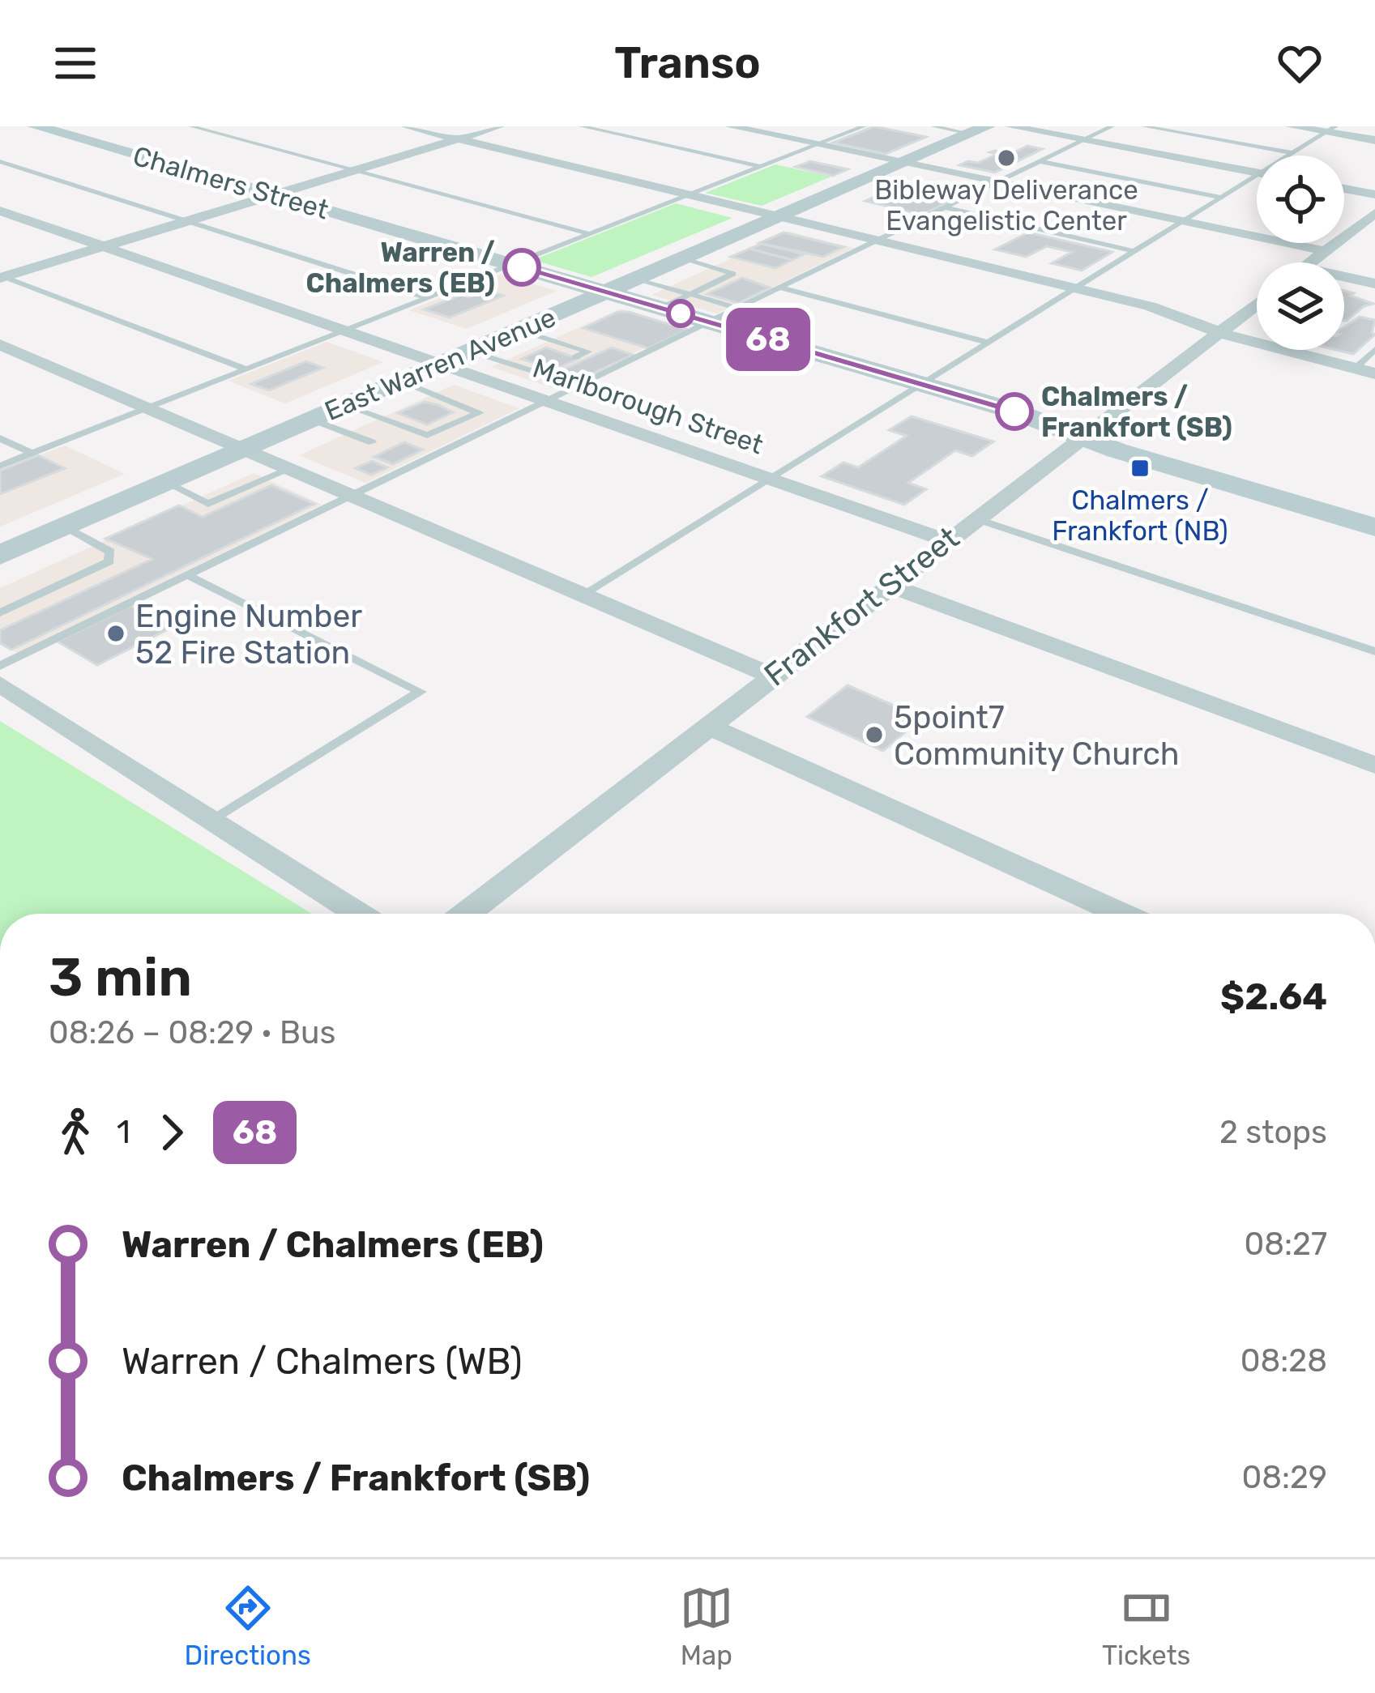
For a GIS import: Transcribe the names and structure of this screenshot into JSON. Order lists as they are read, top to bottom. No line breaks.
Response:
{"streets":{"street":["Chalmers Street","East Warren Avenue","Marlborough Street","Frankfort Street"]},"crossings":[["Chalmers Street","East Warren Avenue"],["Chalmers Street","Frankfort Street"],["East Warren Avenue","Marlborough Street"],["Marlborough Street","Frankfort Street"]],"places":{"other":["Bibleway Deliverance Evangelistic Center","Warren / Chalmers (EB)","Chalmers / Frankfort (SB)","Engine Number 52 Fire Station","5point7 Community Church"],"transit":["Chalmers / Frankfort (NB)"]},"lines":["bus line 68"],"page":{"header":"Transo","on_map":"68","heading":["3 min","08:26 – 08:29 · Bus","$2.64"],"legs":["1","68","2 stops"],"list":[{"name":"Warren / Chalmers (EB)","value":"08:27"},{"name":"Warren / Chalmers (WB)","value":"08:28"},{"name":"Chalmers / Frankfort (SB)","value":"08:29"}],"tabs":["Directions","Map","Tickets"]}}
